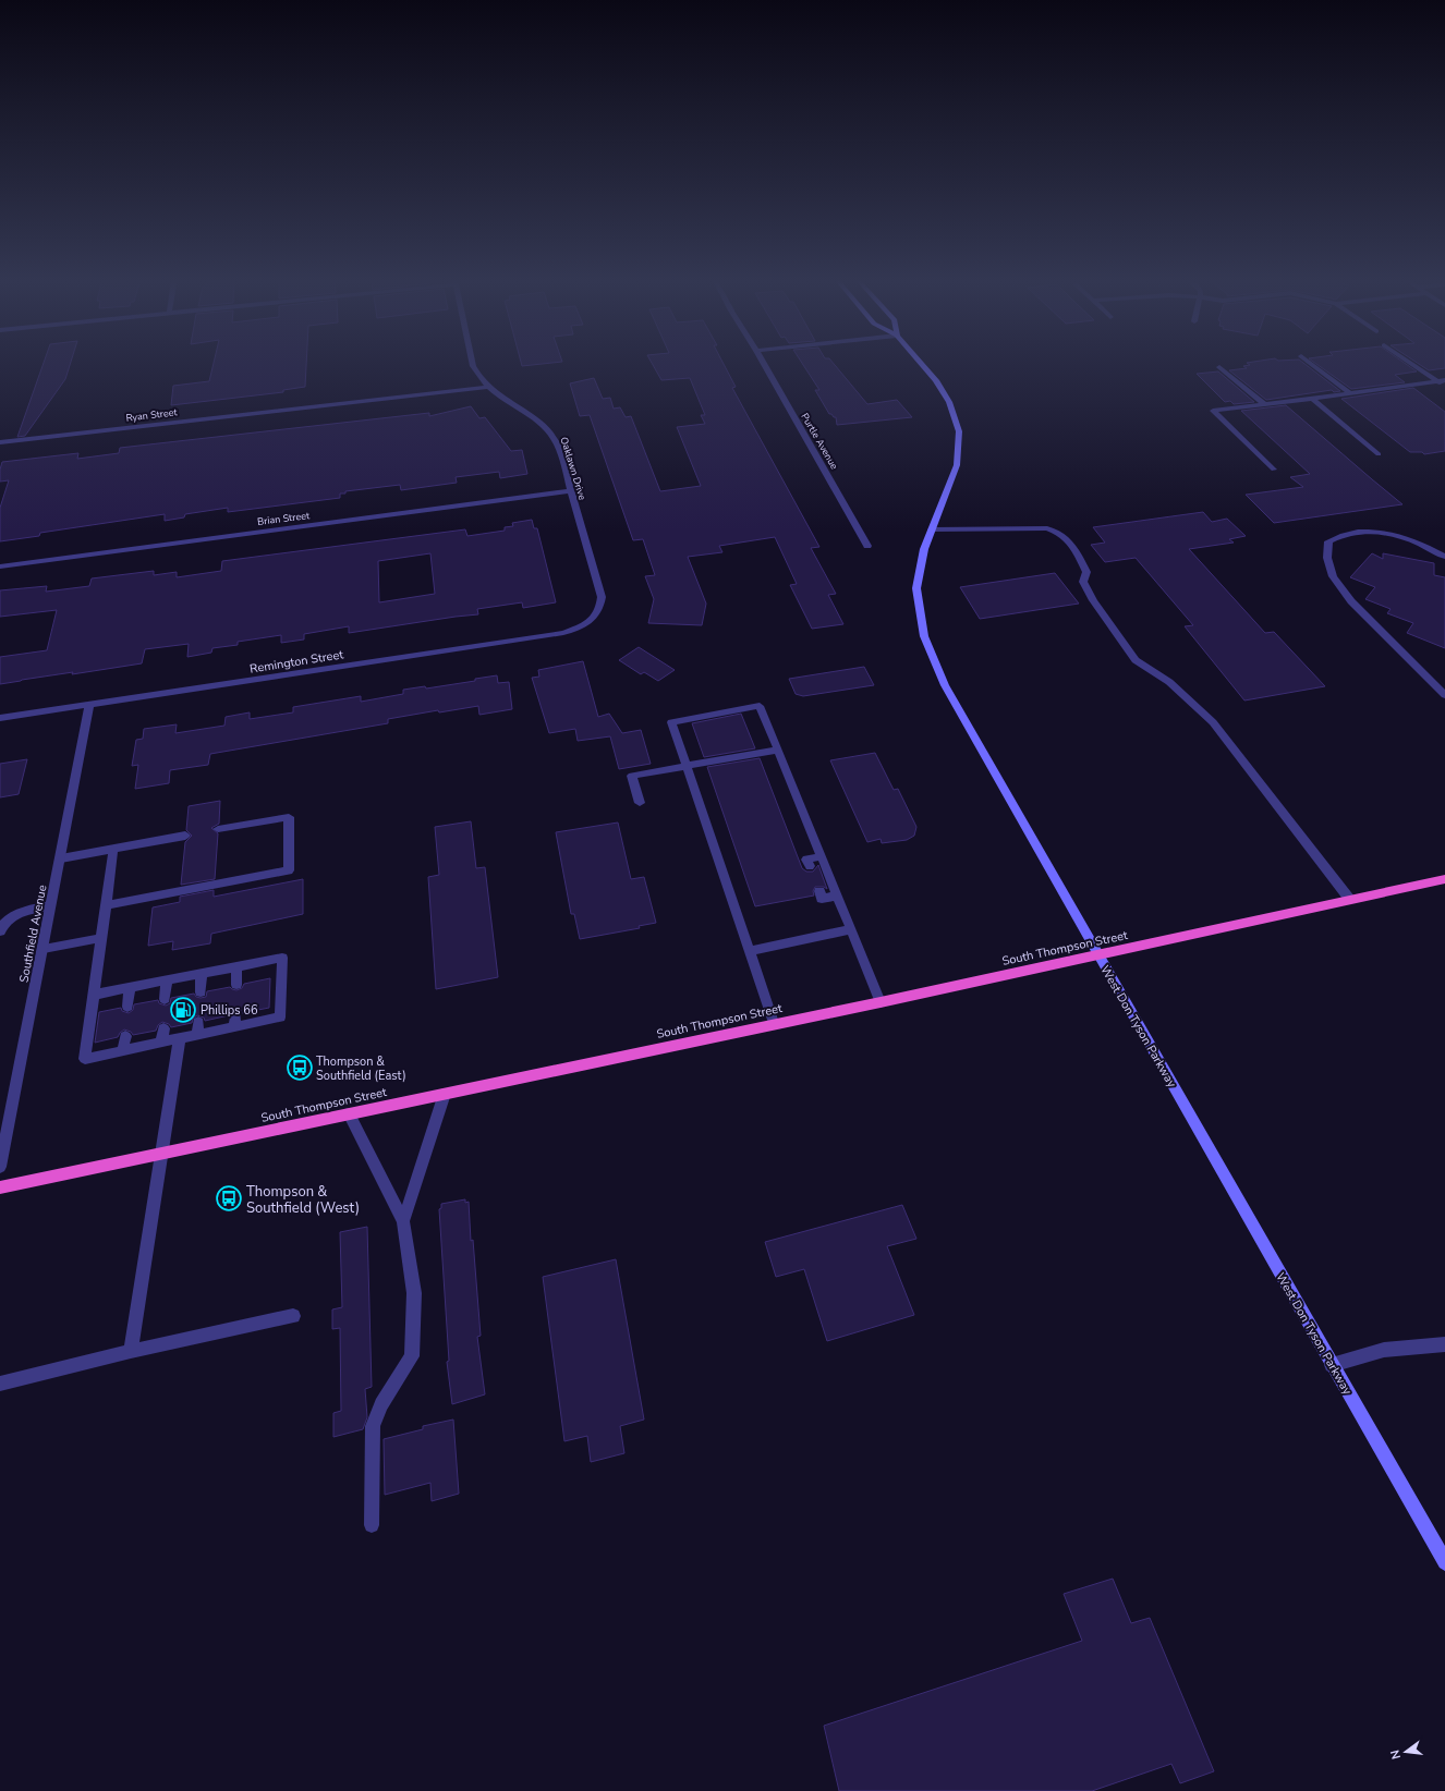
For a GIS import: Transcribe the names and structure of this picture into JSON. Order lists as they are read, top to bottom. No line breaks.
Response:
{"streets":{"highway":["South Thompson Street"],"main road":["West Don Tyson Parkway"],"street":["Ryan Street","Purtle Avenue","Oaklawn Drive","Brian Street","Remington Street","Southfield Avenue"]},"crossings":[["Ryan Street","Oaklawn Drive"],["Oaklawn Drive","Brian Street"],["Oaklawn Drive","Remington Street"],["Remington Street","Southfield Avenue"],["South Thompson Street","West Don Tyson Parkway"]],"places":{"fuel station":["Phillips 66"],"bus stop":["Thompson & Southfield (East)","Thompson & Southfield (West)"]},"north":"left"}
